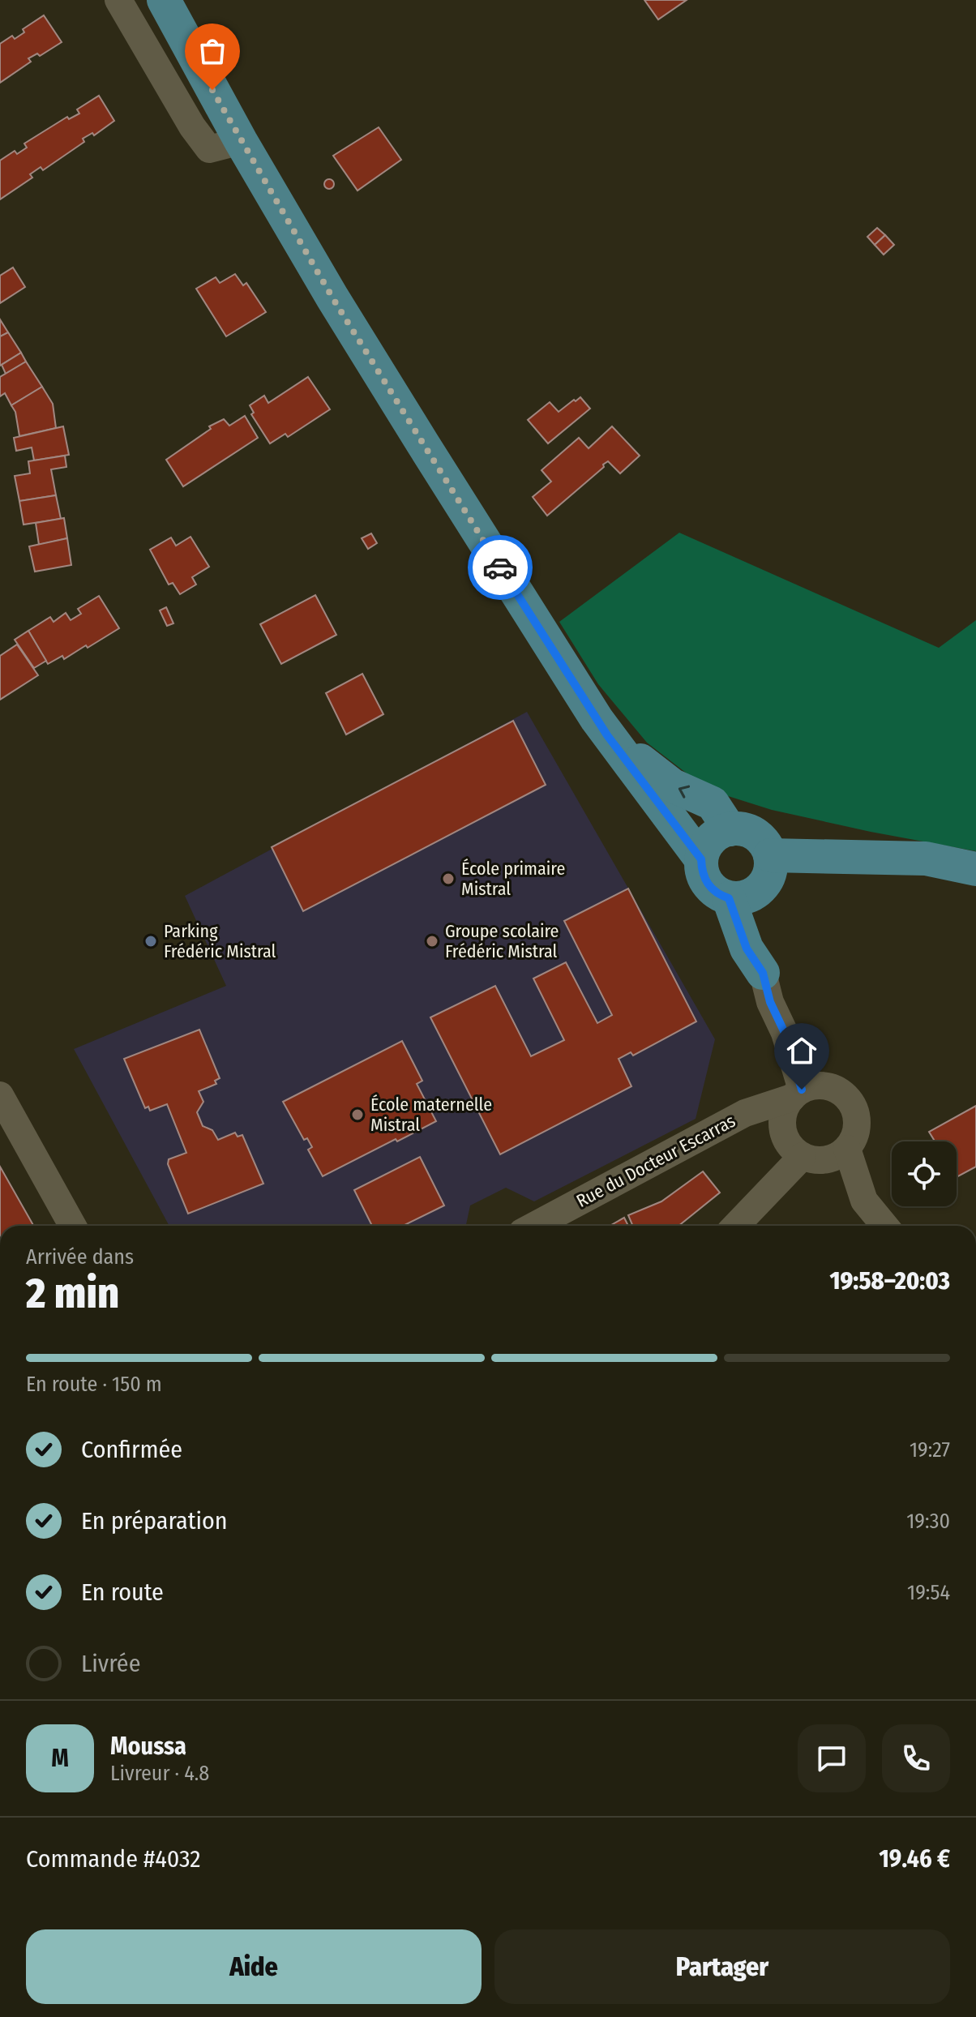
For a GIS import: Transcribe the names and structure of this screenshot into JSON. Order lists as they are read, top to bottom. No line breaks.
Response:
{"streets":{"street":["Rue du Docteur Escarras"]},"places":["École primaire Mistral","Parking Frédéric Mistral","Groupe scolaire Frédéric Mistral","École maternelle Mistral"],"page":{"heading":["2 min","Arrivée dans","19:58–20:03"],"panel":["Moussa","Livreur · 4.8","Commande #4032","19.46 €"],"bar":"En route · 150 m","list":[["Confirmée","19:27"],["En préparation","19:30"],["En route","19:54"],"Livrée"],"round":"M","buttons":["Aide","Partager"]}}
